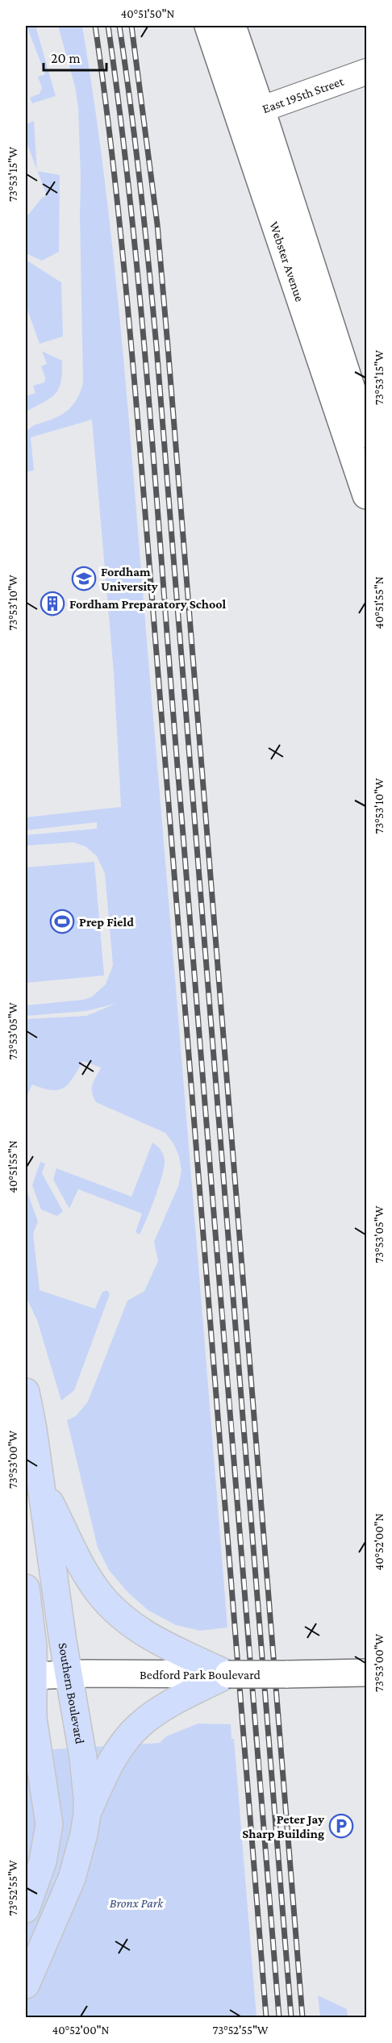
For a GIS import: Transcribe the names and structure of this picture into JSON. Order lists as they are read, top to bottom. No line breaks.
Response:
{"streets":{"main road":["Webster Avenue","Bedford Park Boulevard","Southern Boulevard"],"street":["East 195th Street"]},"crossings":[["East 195th Street","Webster Avenue"],["Bedford Park Boulevard","Southern Boulevard"]],"parks":["Bronx Park"],"places":{"school or university":["Fordham University"],"building":["Fordham Preparatory School"],"sports":["Prep Field"],"parking":["Peter Jay Sharp Building"]},"scale_bar":"20 m","coordinates":["40°51'50\"N","73°53'15\"W","73°53'10\"W","40°51'55\"N","73°53'05\"W","73°53'00\"W","40°52'00\"N","73°52'55\"W"]}
